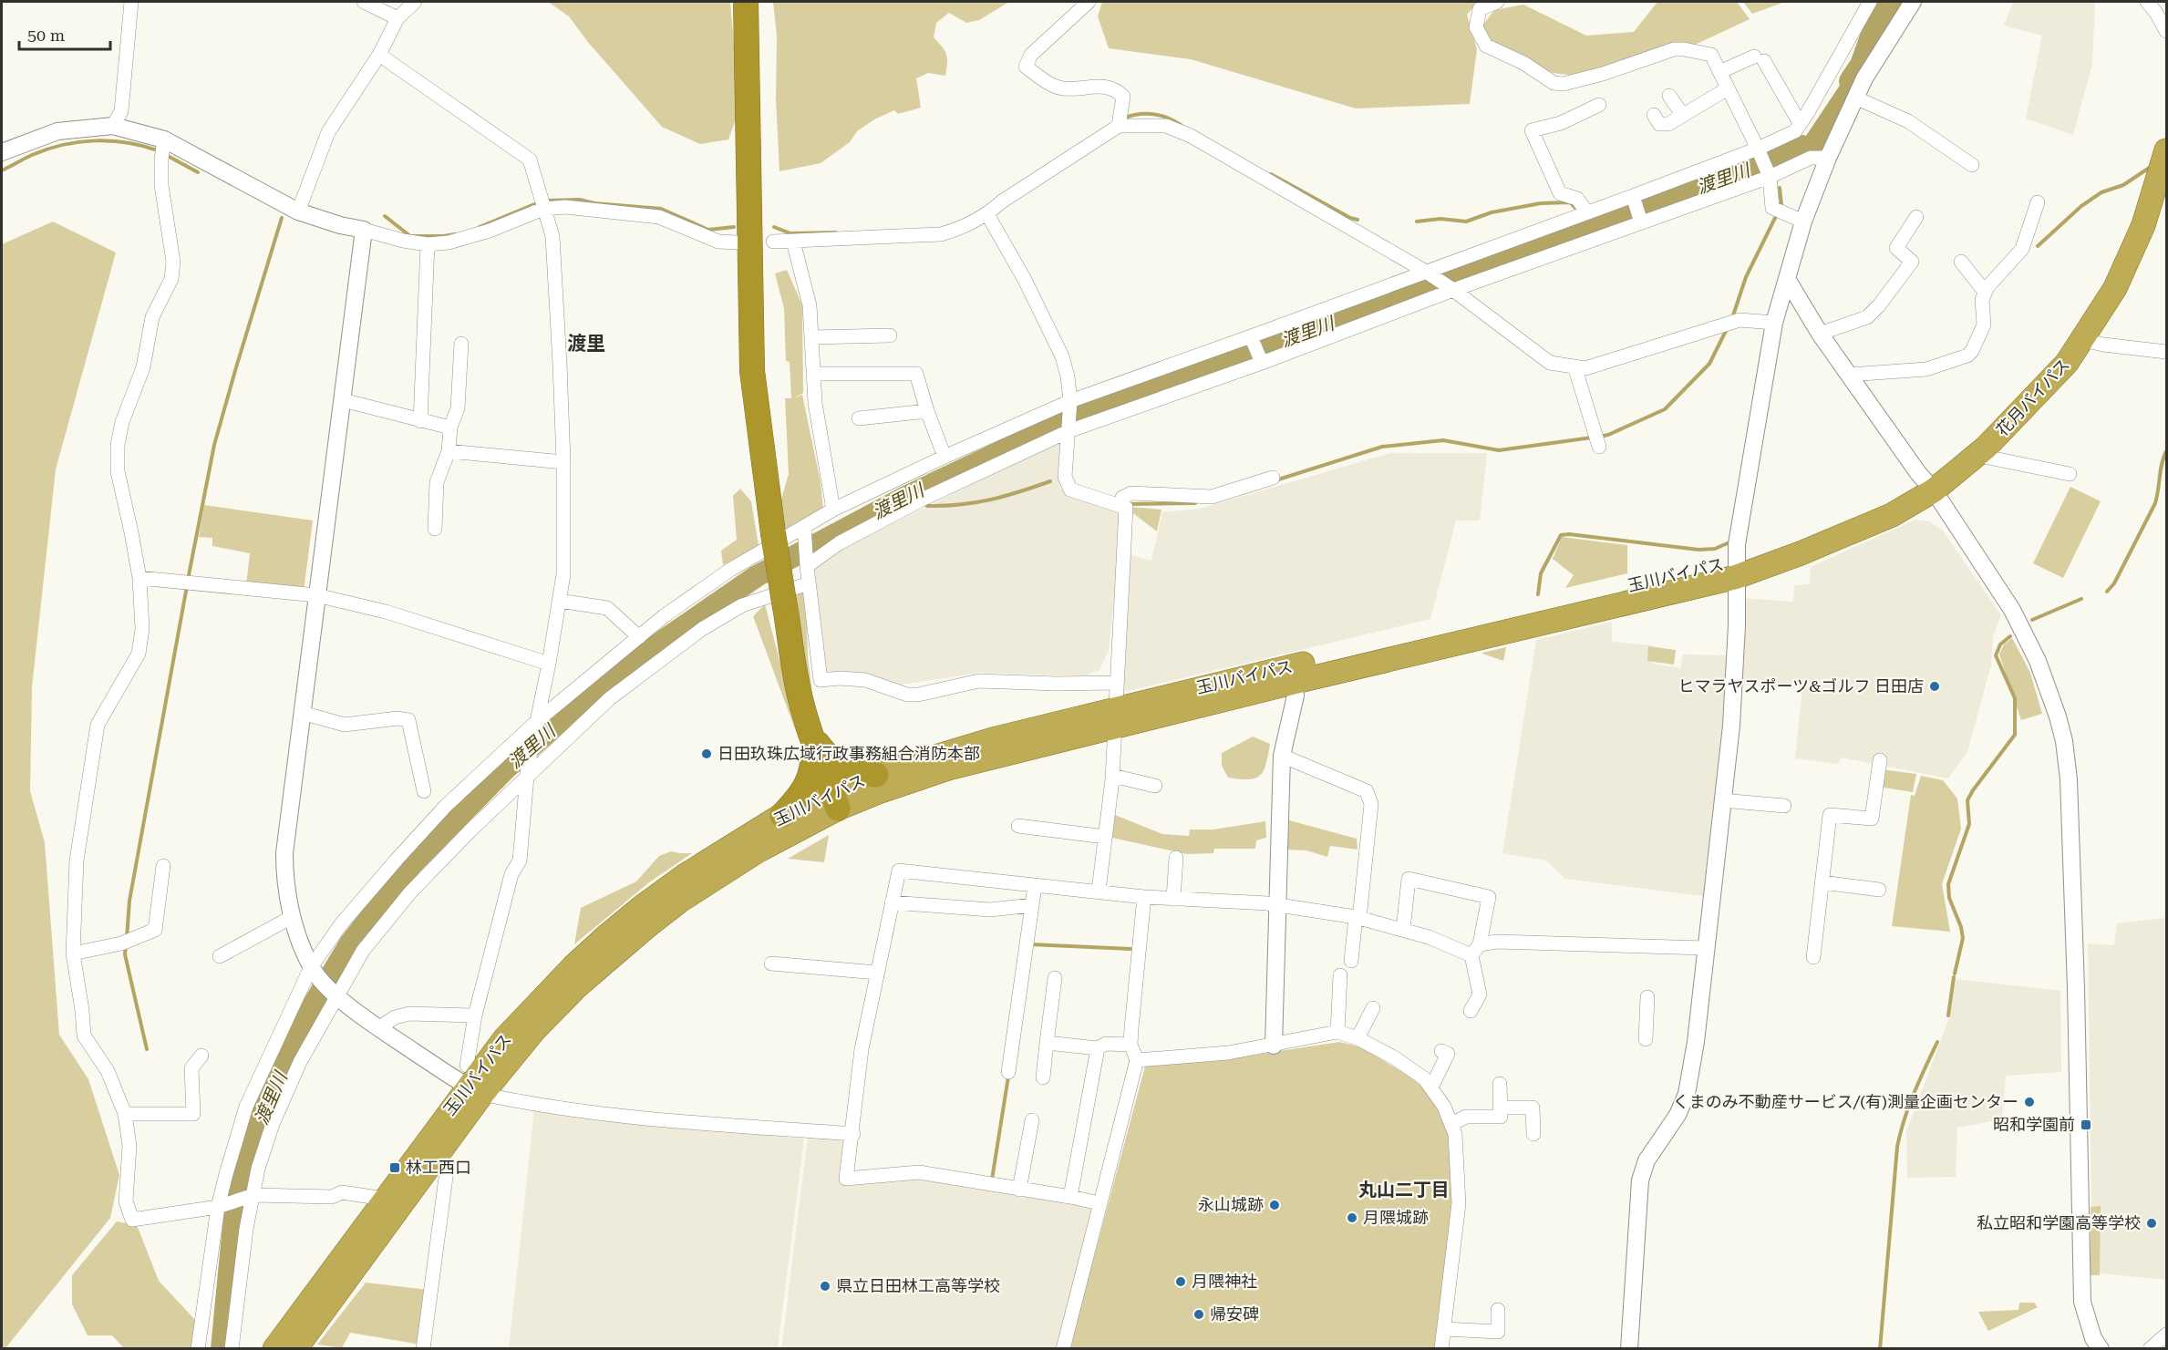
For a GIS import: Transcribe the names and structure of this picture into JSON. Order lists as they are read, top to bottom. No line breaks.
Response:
{"streets":{"highway":["花月バイパス","玉川バイパス"]},"crossings":[["花月バイパス","玉川バイパス"]],"districts":["渡里","丸山二丁目"],"water":["渡里川"],"places":{"other":["ヒマラヤスポーツ&ゴルフ 日田店","日田玖珠広域行政事務組合消防本部","くまのみ不動産サービス/(有)測量企画センター","永山城跡","月隈城跡","私立昭和学園高等学校","月隈神社","県立日田林工高等学校","帰安碑"],"transit":["昭和学園前","林工西口"]},"scale_bar":"50 m"}
